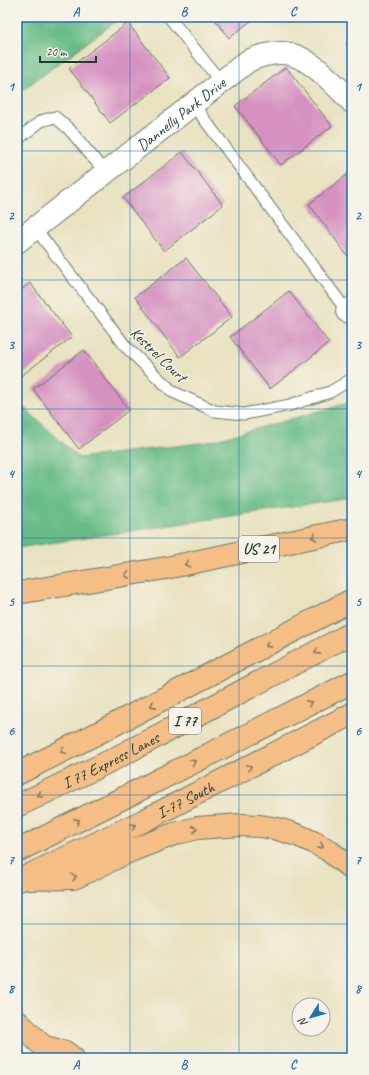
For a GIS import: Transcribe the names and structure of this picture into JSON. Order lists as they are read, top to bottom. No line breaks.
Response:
{"streets":{"main road":["US 21","I 77","I 77 Express Lanes","I-77 South"],"street":["Dannelly Park Drive"],"lane":["Kestrel Court"]},"crossings":[["Dannelly Park Drive","Kestrel Court"]],"scale_bar":"20 m","north":"bottom left","grid":{"columns":["A","B","C"],"rows":["1","2","3","4","5","6","7","8"]}}
